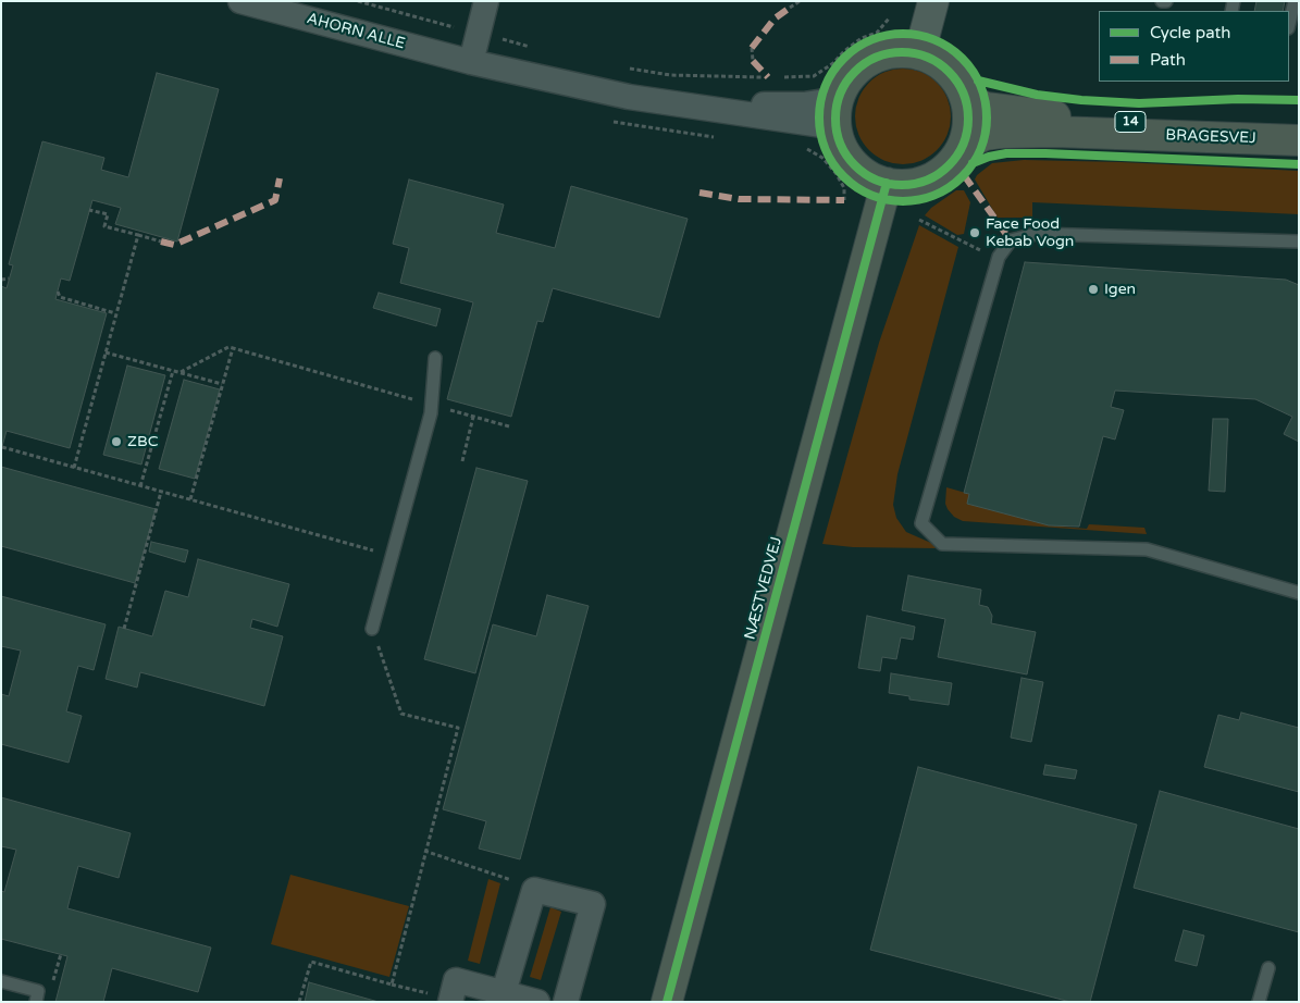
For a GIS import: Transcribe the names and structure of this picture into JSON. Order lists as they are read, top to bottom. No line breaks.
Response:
{"streets":{"main road":["14","BRAGESVEJ","NÆSTVEDVEJ"],"street":["AHORN ALLE"]},"crossings":[["AHORN ALLE","BRAGESVEJ"],["AHORN ALLE","NÆSTVEDVEJ"],["BRAGESVEJ","NÆSTVEDVEJ"]],"places":["Face Food Kebab Vogn","Igen","ZBC"],"legend":["Cycle path","Path"]}
